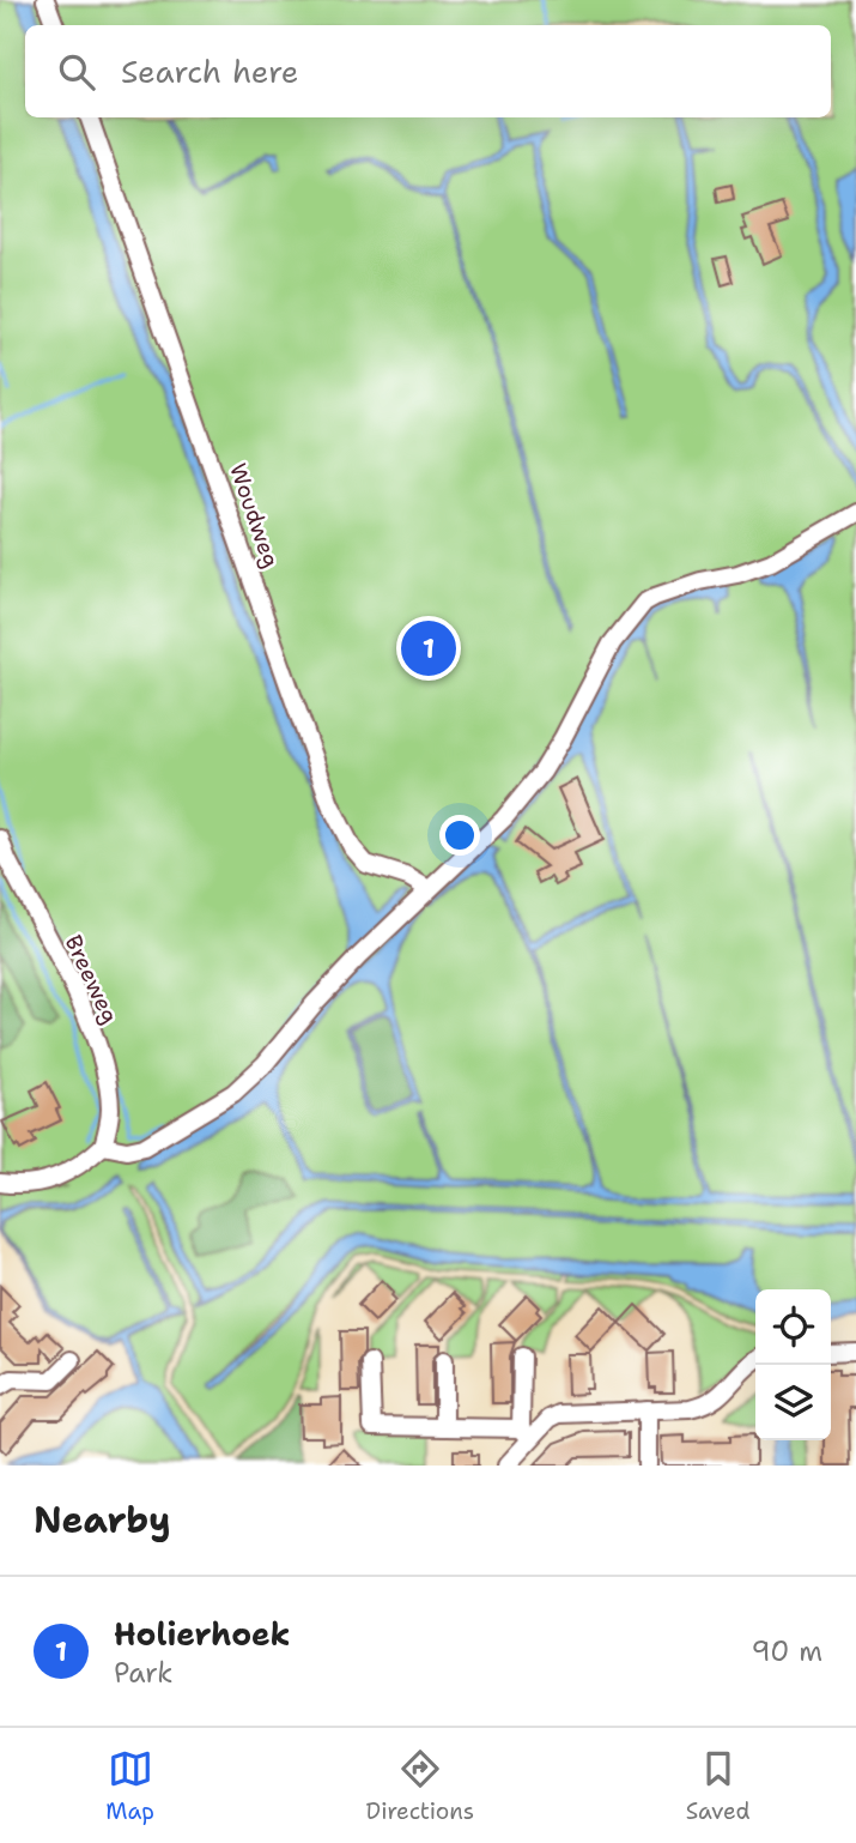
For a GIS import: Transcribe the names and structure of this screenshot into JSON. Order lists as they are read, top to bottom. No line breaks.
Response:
{"streets":{"street":["Woudweg","Breeweg"]},"page":{"search":"Search here","pins":"1","heading":"Nearby","list":[{"mark":"1","name":"Holierhoek","note":"Park","value":"90 m"}],"nav":["Map","Directions","Saved"]}}
